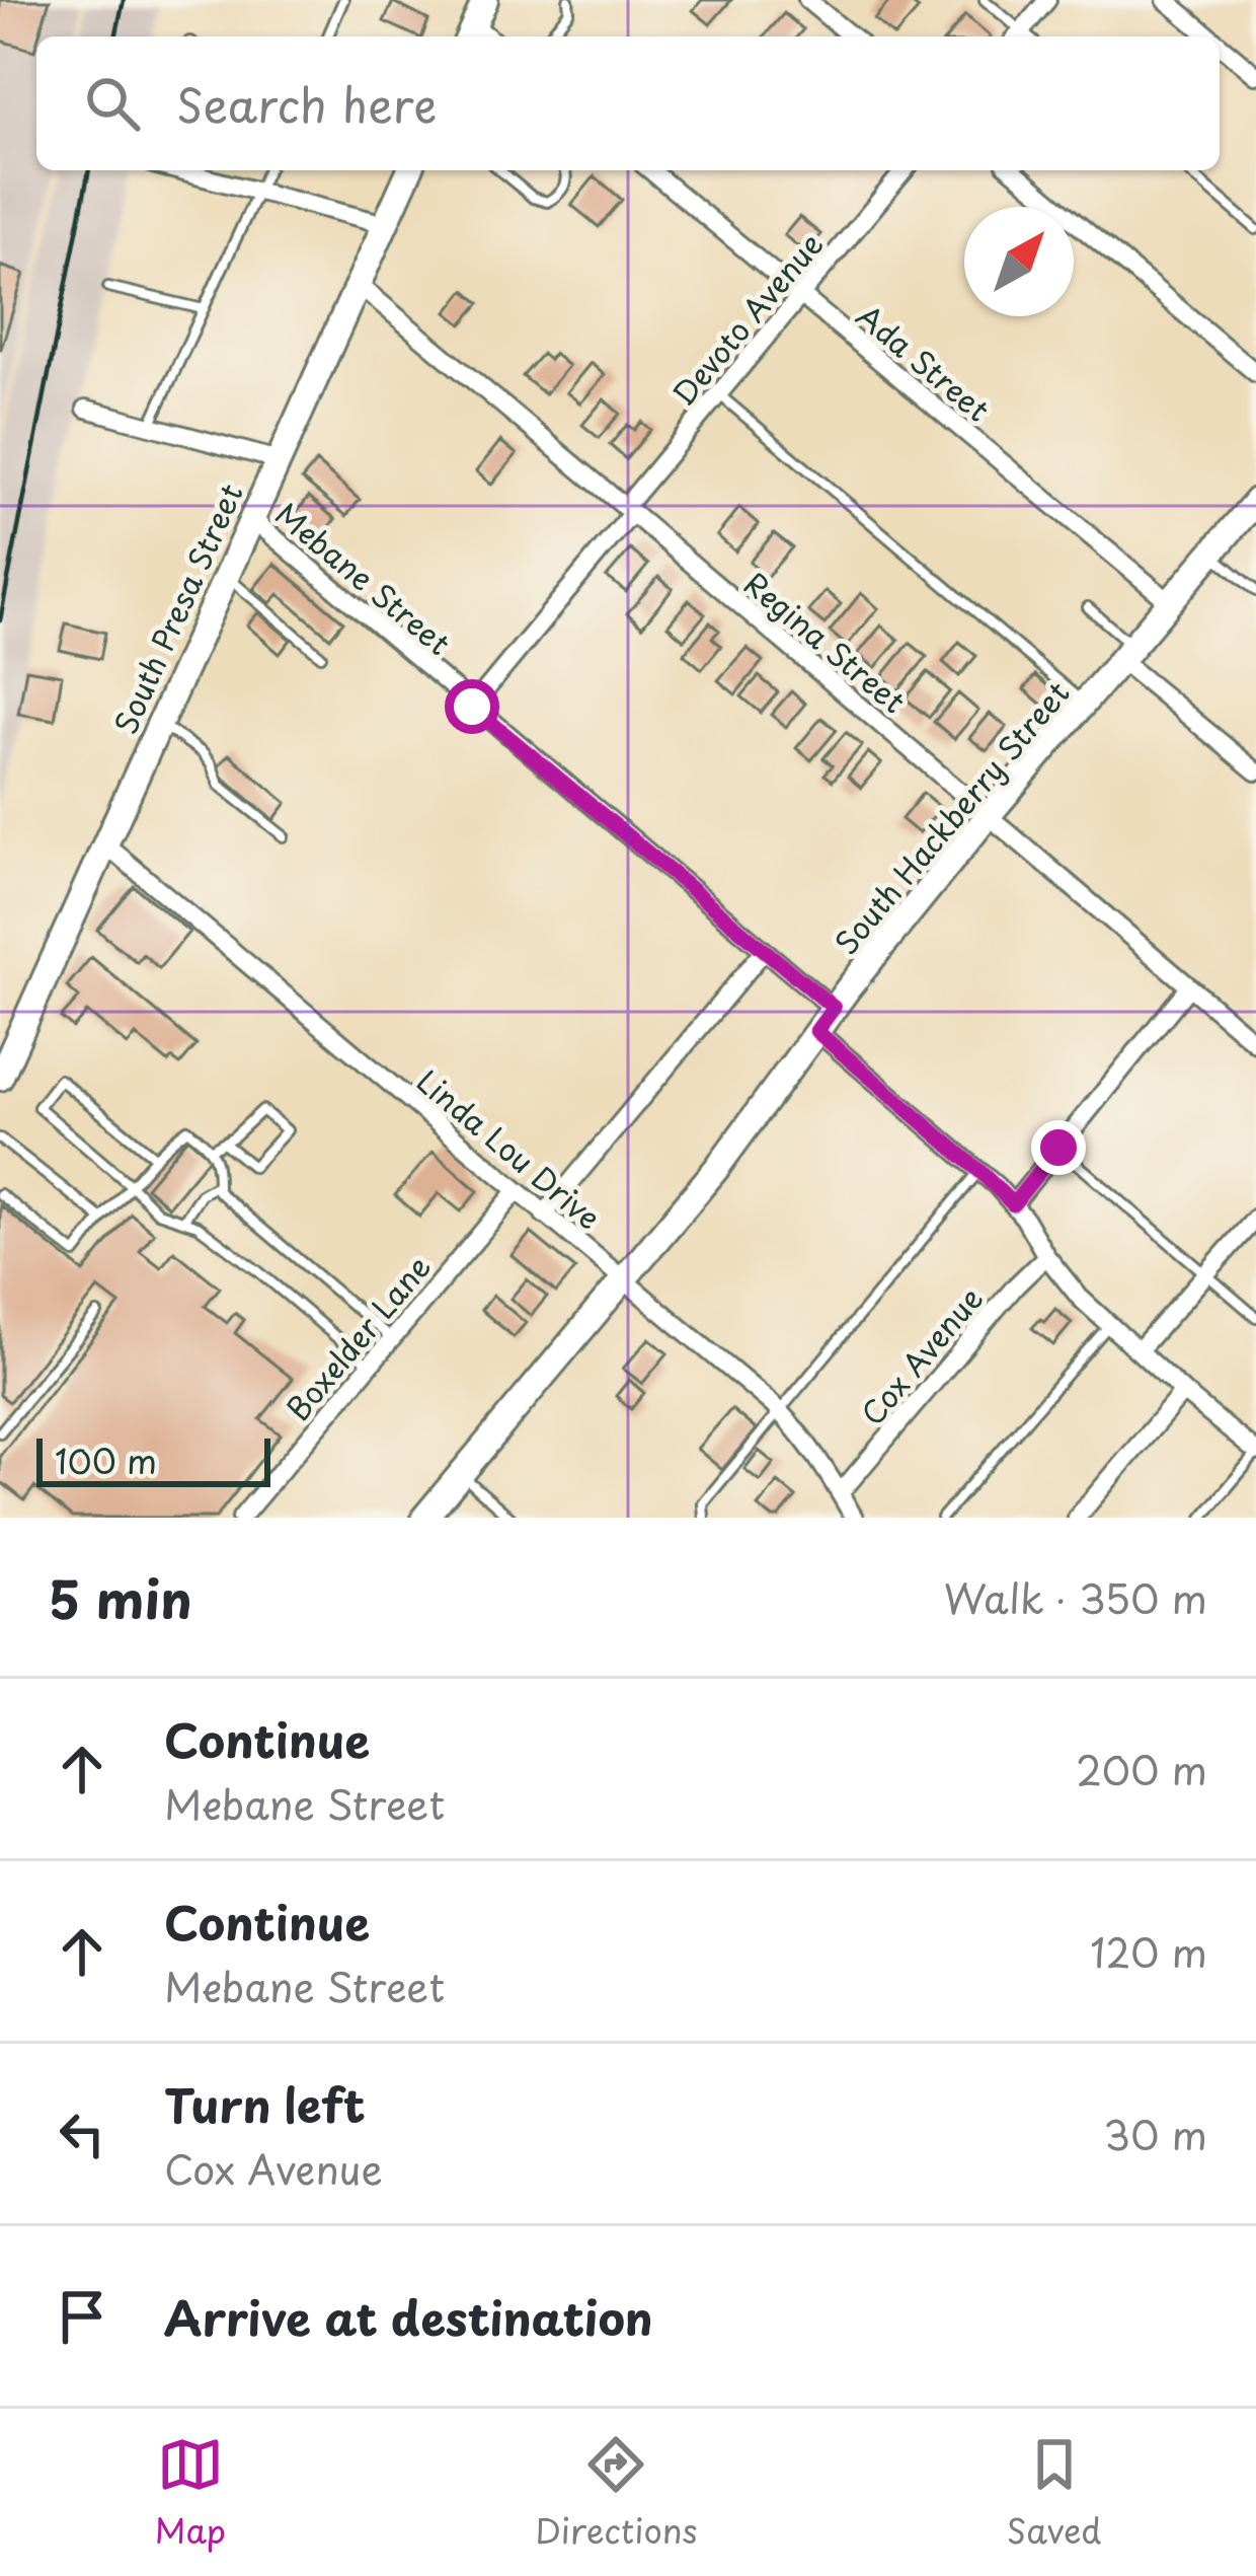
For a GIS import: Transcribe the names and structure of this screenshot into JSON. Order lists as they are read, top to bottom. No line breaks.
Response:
{"streets":{"main road":["South Presa Street","South Hackberry Street"],"street":["Devoto Avenue","Ada Street","Mebane Street","Regina Street","Linda Lou Drive","Boxelder Lane","Cox Avenue"]},"crossings":[["Devoto Avenue","Ada Street"],["Devoto Avenue","Mebane Street"],["Devoto Avenue","Regina Street"],["Ada Street","South Hackberry Street"],["Mebane Street","South Presa Street"],["Mebane Street","South Hackberry Street"],["South Presa Street","Regina Street"],["South Presa Street","Linda Lou Drive"],["Regina Street","South Hackberry Street"],["South Hackberry Street","Linda Lou Drive"],["Linda Lou Drive","Boxelder Lane"],["Linda Lou Drive","Cox Avenue"]],"scale_bar":"100 m","north":"top right","page":{"search":"Search here","scale":"100 m","heading":["5 min","Walk · 350 m"],"list":[["Continue","Mebane Street","200 m"],["Continue","Mebane Street","120 m"],["Turn left","Cox Avenue","30 m"],"Arrive at destination"],"nav":["Map","Directions","Saved"]}}
